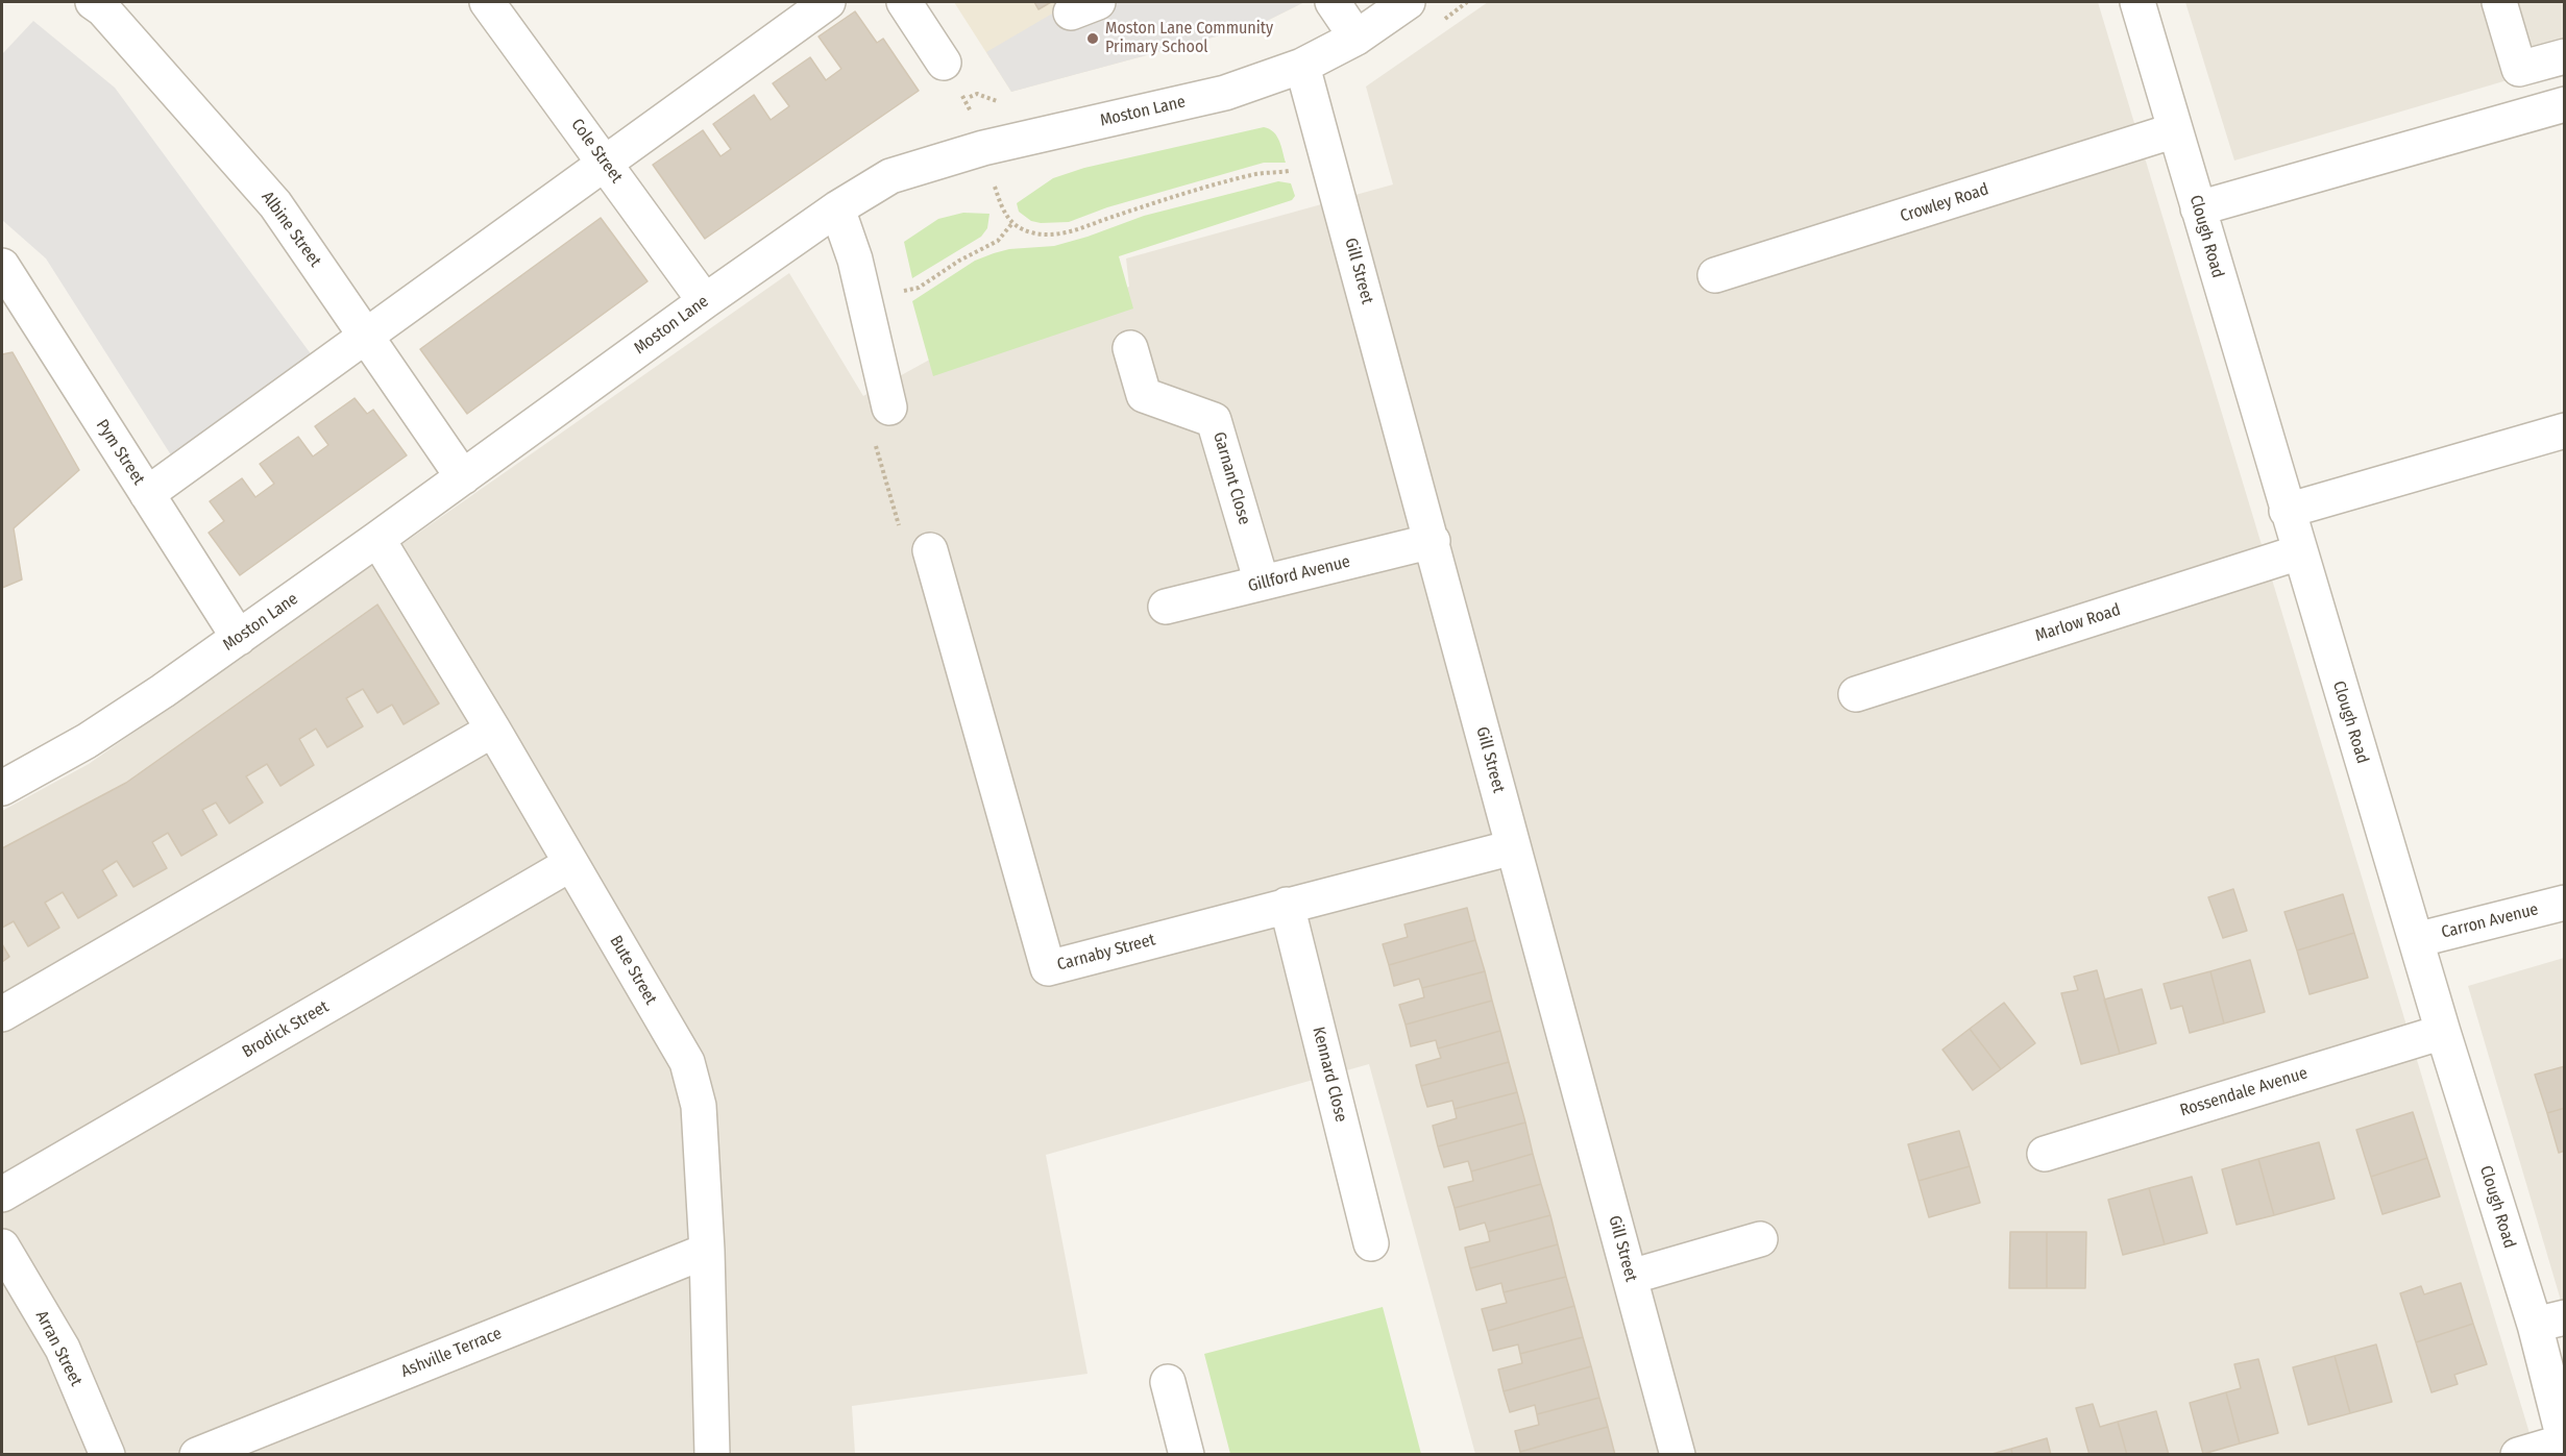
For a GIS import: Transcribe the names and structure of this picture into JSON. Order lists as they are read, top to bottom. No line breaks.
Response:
{"streets":{"street":["Moston Lane","Cole Street","Crowley Road","Albine Street","Clough Road","Gill Street","Pym Street","Garnant Close","Gillford Avenue","Marlow Road","Carron Avenue","Carnaby Street","Bute Street","Brodick Street","Kennard Close","Rossendale Avenue","Arran Street","Ashville Terrace"]},"crossings":[["Moston Lane","Cole Street"],["Moston Lane","Albine Street"],["Moston Lane","Gill Street"],["Moston Lane","Pym Street"],["Moston Lane","Bute Street"],["Crowley Road","Clough Road"],["Clough Road","Marlow Road"],["Clough Road","Carron Avenue"],["Clough Road","Rossendale Avenue"],["Gill Street","Gillford Avenue"],["Gill Street","Carnaby Street"],["Garnant Close","Gillford Avenue"],["Carnaby Street","Kennard Close"],["Bute Street","Brodick Street"],["Bute Street","Ashville Terrace"]],"places":["Moston Lane Community Primary School"]}
